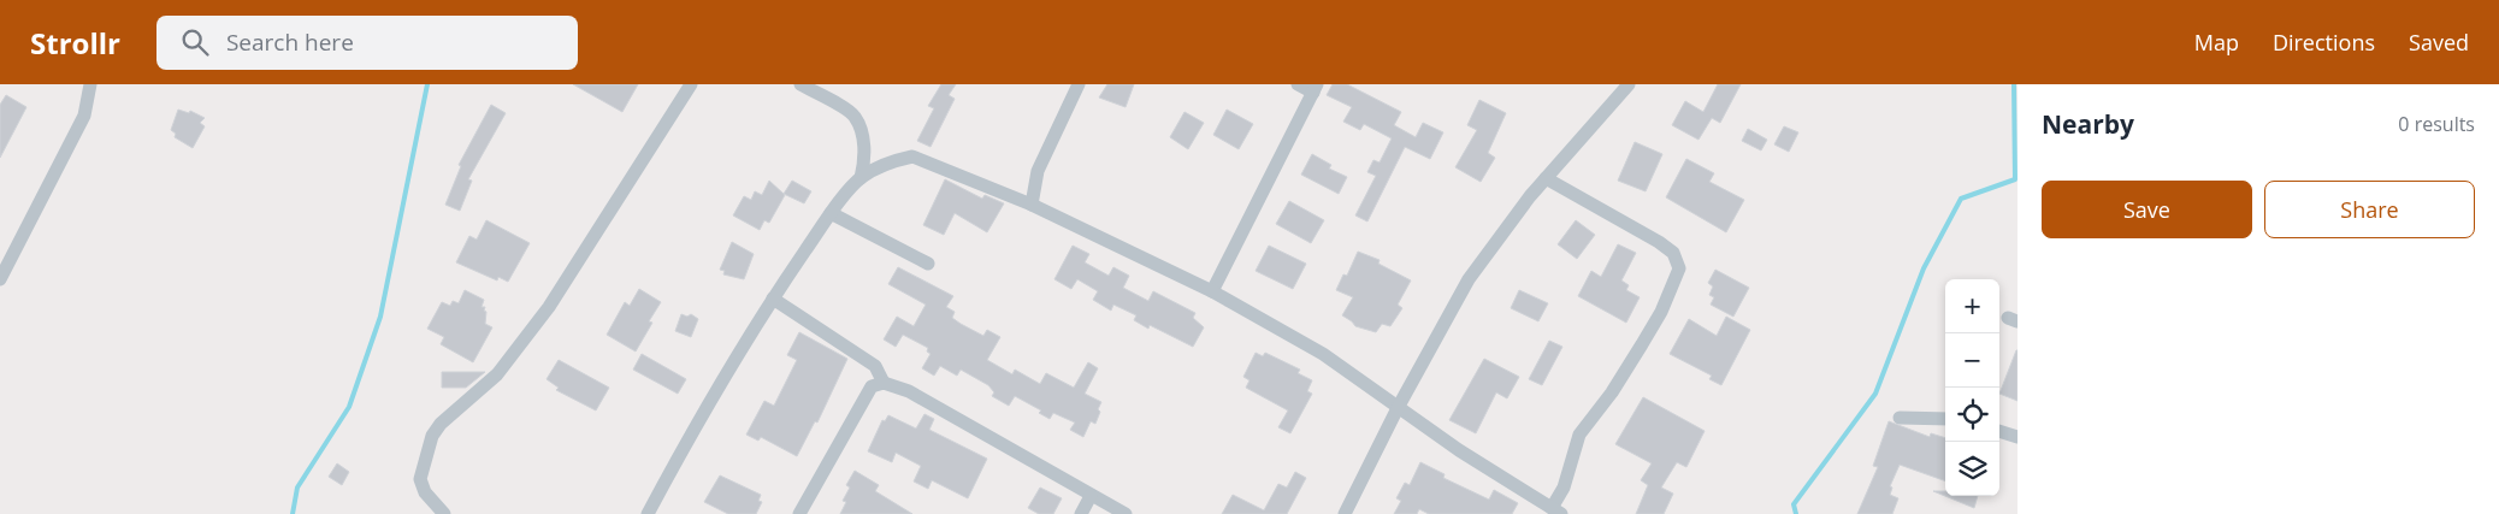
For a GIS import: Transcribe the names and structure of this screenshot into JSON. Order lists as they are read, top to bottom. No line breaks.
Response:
{"page":{"header":"Strollr","search":"Search here","nav":["Map","Directions","Saved"],"heading":["Nearby","0 results"],"buttons":["Save","Share"],"map_buttons":["+","−"]}}
